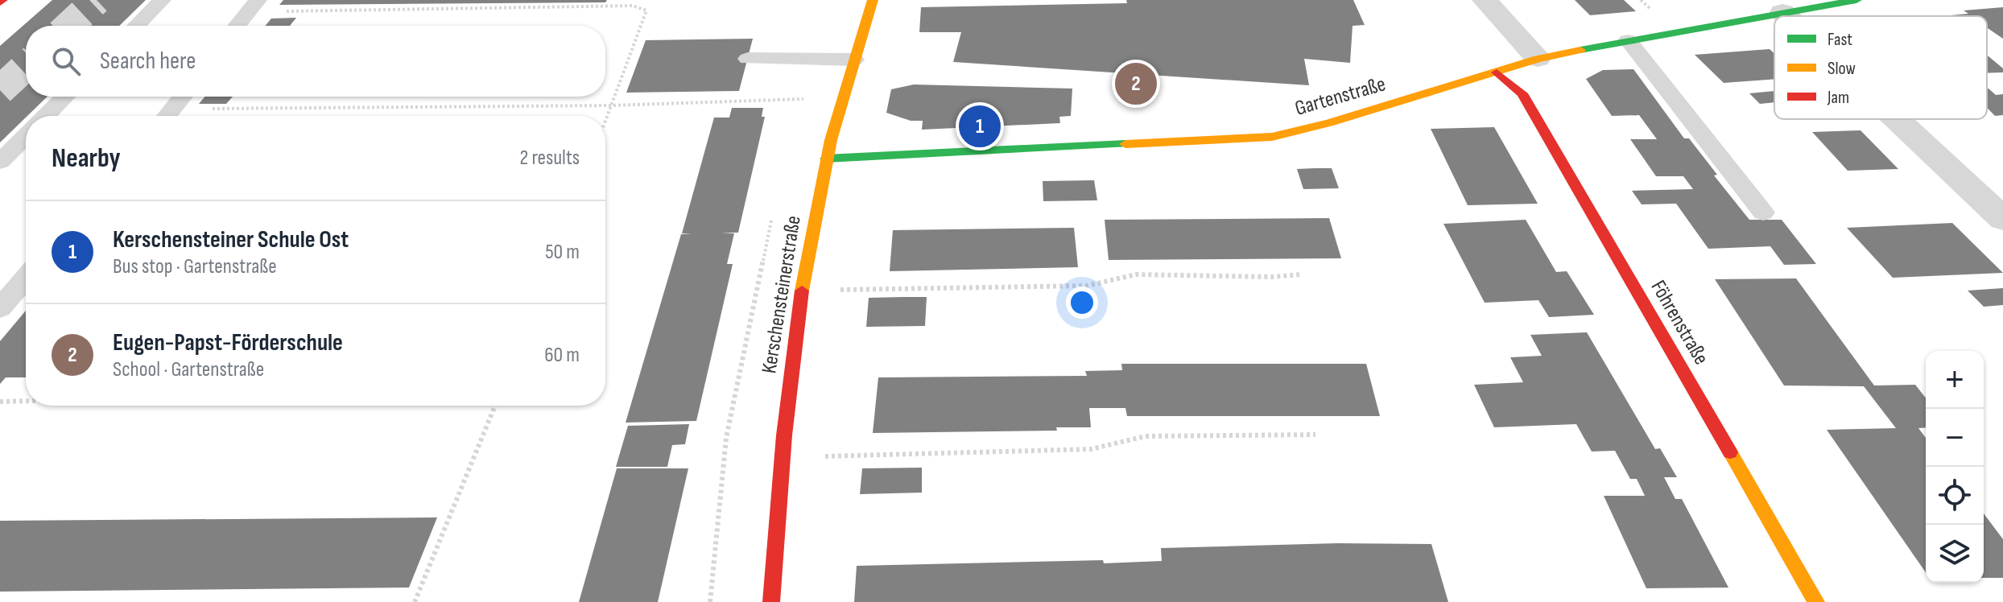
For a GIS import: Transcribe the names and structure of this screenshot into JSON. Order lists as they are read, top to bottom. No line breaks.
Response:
{"streets":{"street":["Gartenstraße","Kerschensteinerstraße","Föhrenstraße"]},"crossings":[["Gartenstraße","Kerschensteinerstraße"],["Gartenstraße","Föhrenstraße"]],"legend":["Fast","Slow","Jam"],"page":{"search":"Search here","pins":["2","1"],"heading":["Nearby","2 results"],"list":[{"mark":"1","name":"Kerschensteiner Schule Ost","note":"Bus stop · Gartenstraße","value":"50 m"},{"mark":"2","name":"Eugen-Papst-Förderschule","note":"School · Gartenstraße","value":"60 m"}],"map_buttons":["+","−"]}}
